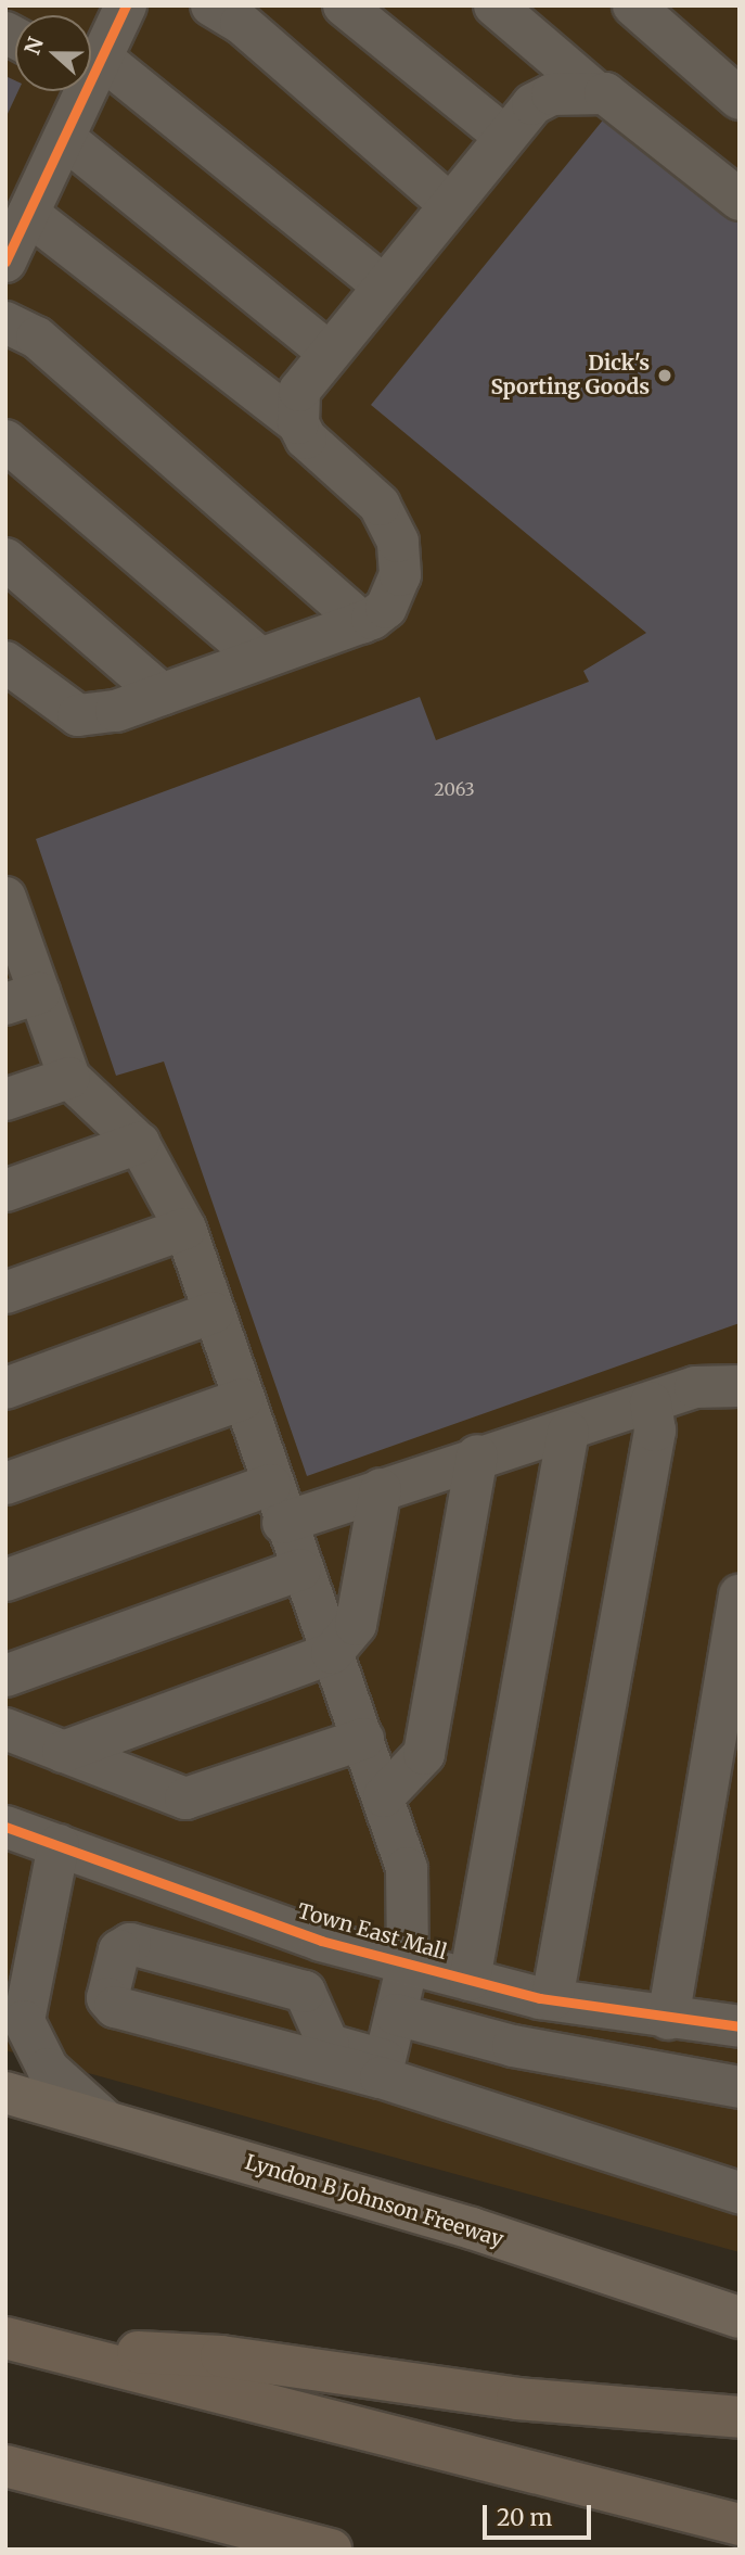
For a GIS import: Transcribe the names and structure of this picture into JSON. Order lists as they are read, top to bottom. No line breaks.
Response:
{"streets":{"main road":["Lyndon B Johnson Freeway"],"street":["Town East Mall"]},"places":["Dick's Sporting Goods"],"house_numbers":["2063"],"scale_bar":"20 m","north":"left"}
